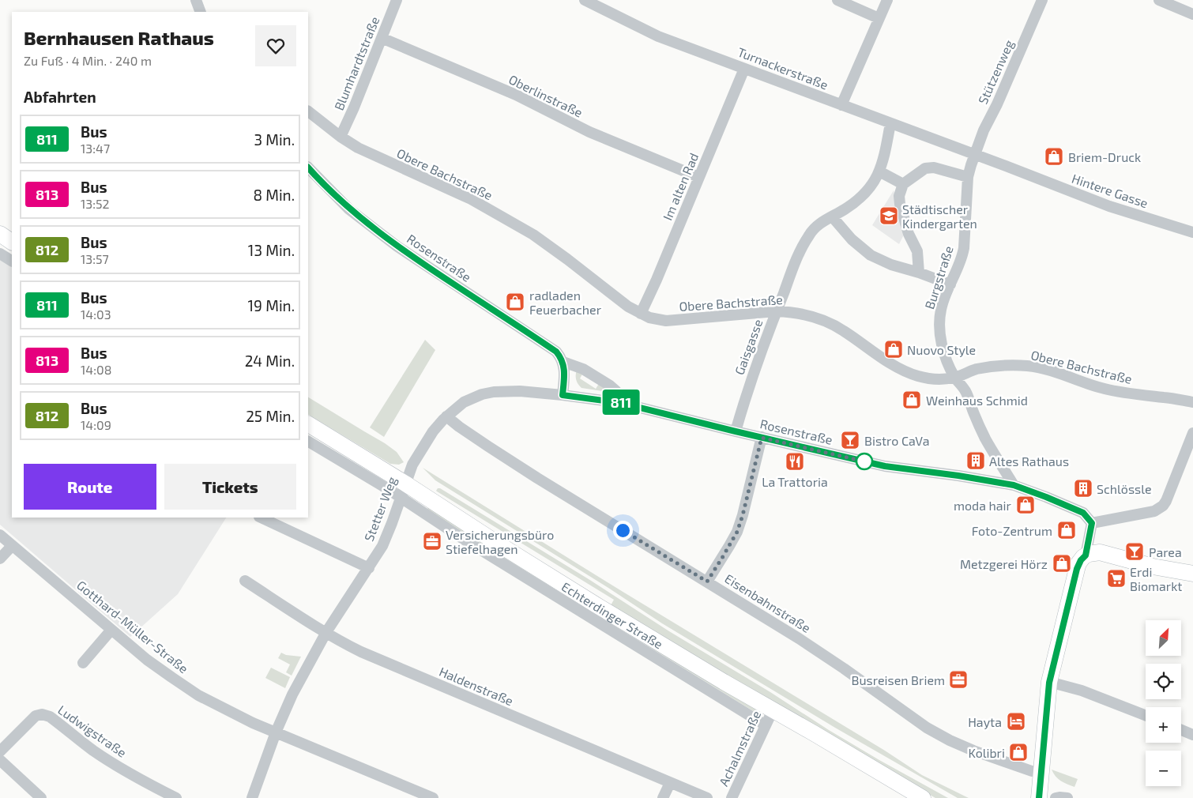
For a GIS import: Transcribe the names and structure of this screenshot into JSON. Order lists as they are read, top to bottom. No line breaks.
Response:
{"streets":{"main road":["Echterdinger Straße"],"street":["Blumhardtstraße","Turnackerstraße","Stützenweg","Oberlinstraße","Obere Bachstraße","Im alten Rad","Hintere Gasse","Rosenstraße","Burgstraße","Gaisgasse","Stetter Weg","Eisenbahnstraße","Gotthard-Müller-Straße","Haldenstraße","Ludwigstraße","Achalmstraße"]},"crossings":[["Blumhardtstraße","Oberlinstraße"],["Blumhardtstraße","Obere Bachstraße"],["Turnackerstraße","Stützenweg"],["Turnackerstraße","Im alten Rad"],["Turnackerstraße","Hintere Gasse"],["Turnackerstraße","Burgstraße"],["Turnackerstraße","Gaisgasse"],["Stützenweg","Hintere Gasse"],["Stützenweg","Burgstraße"],["Oberlinstraße","Im alten Rad"],["Obere Bachstraße","Im alten Rad"],["Obere Bachstraße","Burgstraße"],["Obere Bachstraße","Gaisgasse"],["Hintere Gasse","Burgstraße"],["Rosenstraße","Burgstraße"],["Rosenstraße","Gaisgasse"],["Rosenstraße","Stetter Weg"],["Stetter Weg","Eisenbahnstraße"],["Stetter Weg","Echterdinger Straße"],["Stetter Weg","Gotthard-Müller-Straße"],["Stetter Weg","Haldenstraße"],["Echterdinger Straße","Achalmstraße"]],"places":{"shop":["Briem-Druck","radladen Feuerbacher","Nuovo Style","Weinhaus Schmid","moda hair","Foto-Zentrum","Metzgerei Hörz","Kolibri"],"school or university":["Städtischer Kindergarten"],"bar":["Bistro CaVa","Parea"],"building":["Altes Rathaus","Schlössle"],"restaurant":["La Trattoria"],"office":["Versicherungsbüro Stiefelhagen","Busreisen Briem"],"supermarket":["Erdi Biomarkt"],"hotel":["Hayta"]},"lines":["bus line 811"],"north":"top right","page":{"on_map":"811","heading":[["Bernhausen Rathaus","Zu Fuß · 4 Min. · 240 m"],"Abfahrten"],"list":[{"mark":"811","name":"Bus","note":"13:47","value":"3 Min."},{"mark":"813","name":"Bus","note":"13:52","value":"8 Min."},{"mark":"812","name":"Bus","note":"13:57","value":"13 Min."},{"mark":"811","name":"Bus","note":"14:03","value":"19 Min."},{"mark":"813","name":"Bus","note":"14:08","value":"24 Min."},{"mark":"812","name":"Bus","note":"14:09","value":"25 Min."}],"buttons":["Route","Tickets"],"map_buttons":["+","−"]}}
